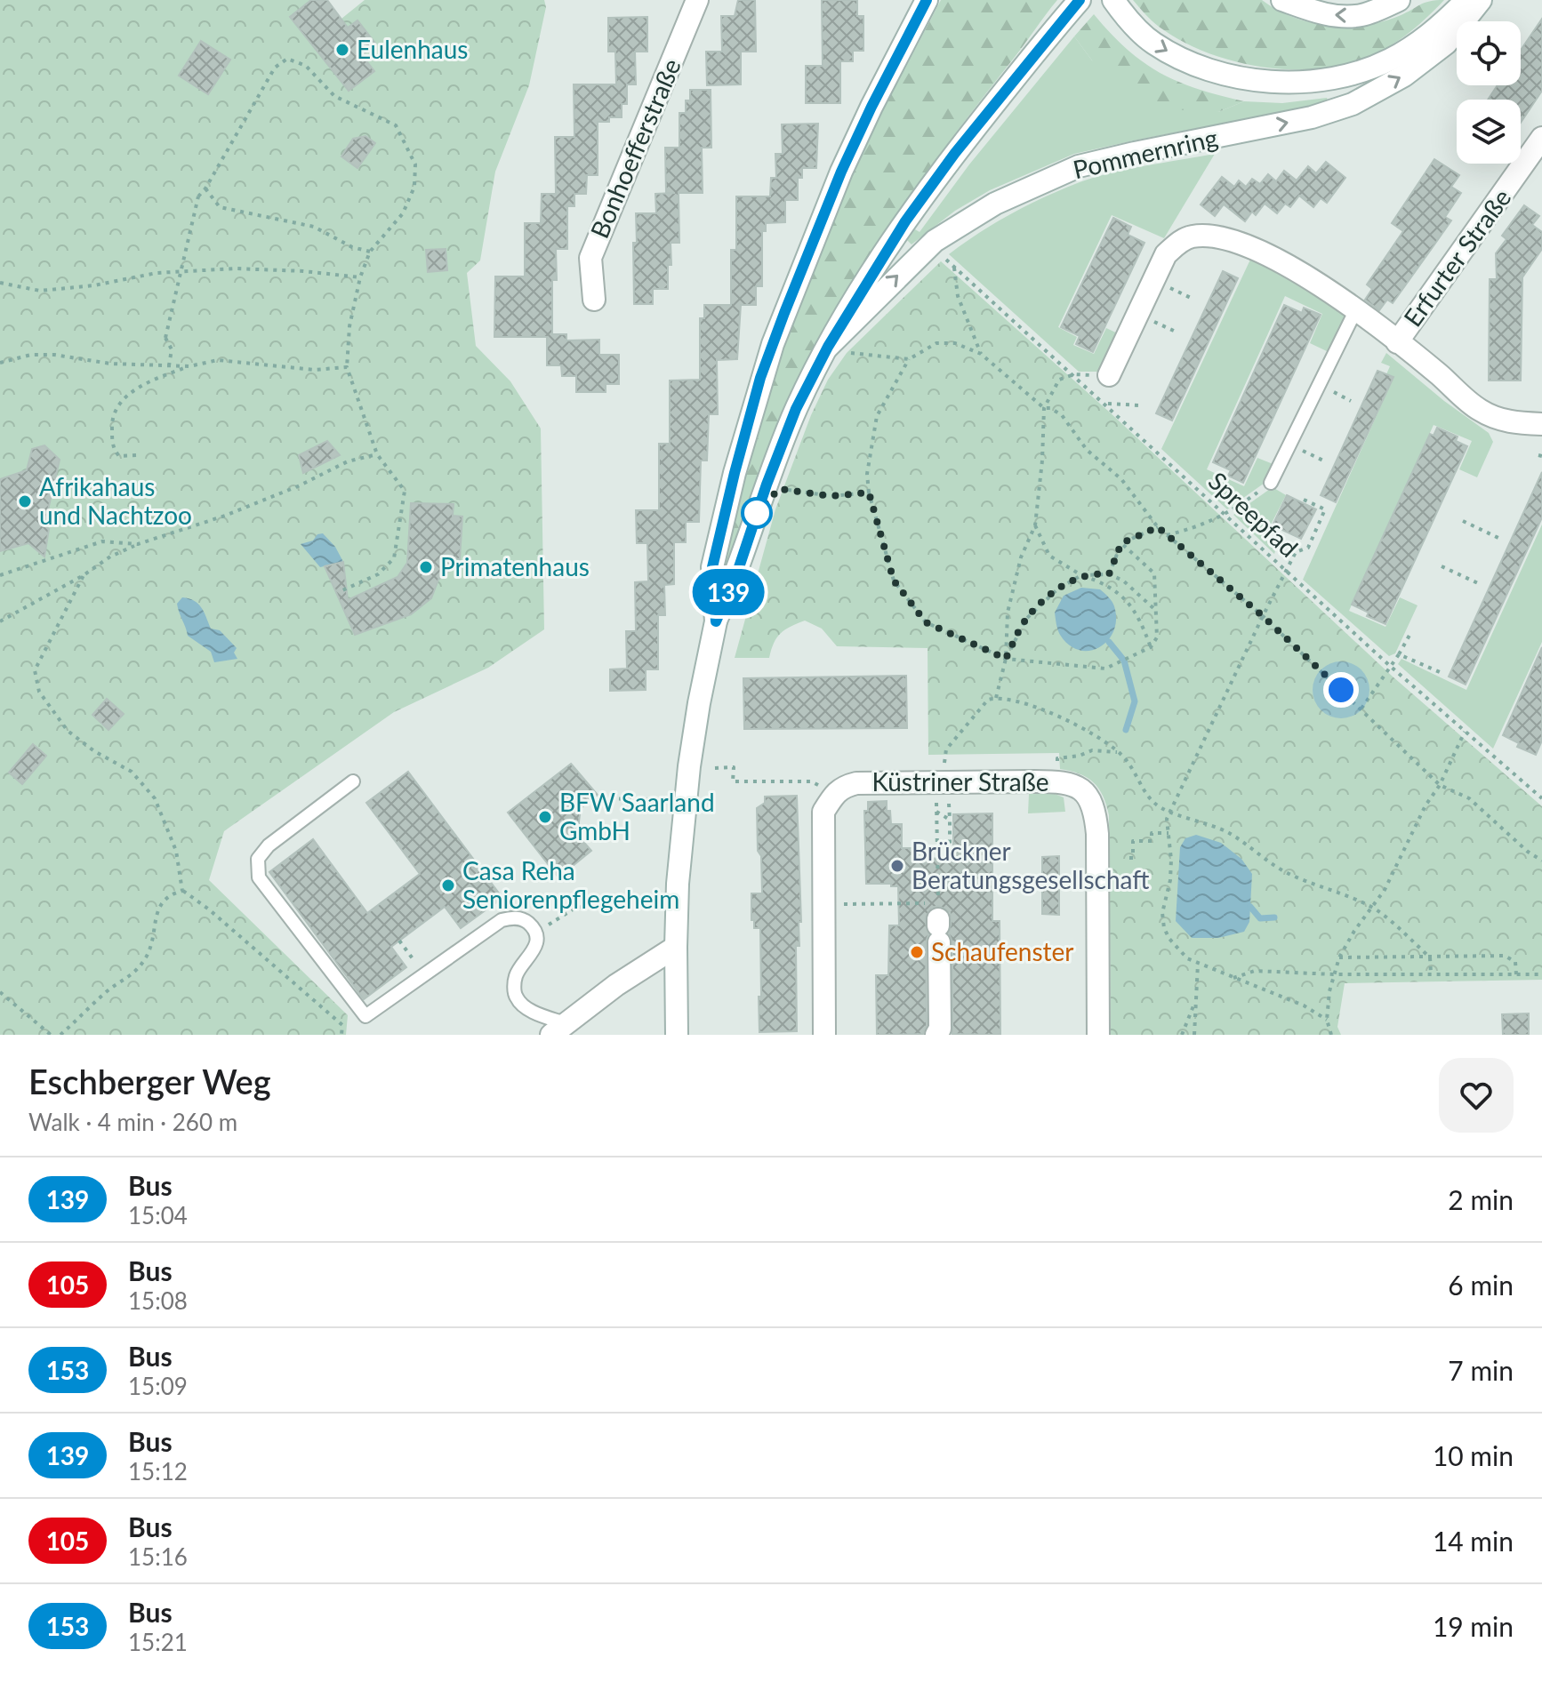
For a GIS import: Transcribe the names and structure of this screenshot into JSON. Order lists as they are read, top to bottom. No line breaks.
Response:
{"streets":{"street":["Bonhoefferstraße","Pommernring","Erfurter Straße","Küstriner Straße"],"path":["Spreepfad"]},"one_way":["Pommernring"],"places":["Eulenhaus","Afrikahaus und Nachtzoo","Primatenhaus","BFW Saarland GmbH","Brückner Beratungsgesellschaft","Casa Reha Seniorenpflegeheim","Schaufenster"],"lines":["bus line 139"],"page":{"on_map":"139","heading":["Eschberger Weg","Walk · 4 min · 260 m"],"list":[{"mark":"139","name":"Bus","note":"15:04","value":"2 min"},{"mark":"105","name":"Bus","note":"15:08","value":"6 min"},{"mark":"153","name":"Bus","note":"15:09","value":"7 min"},{"mark":"139","name":"Bus","note":"15:12","value":"10 min"},{"mark":"105","name":"Bus","note":"15:16","value":"14 min"},{"mark":"153","name":"Bus","note":"15:21","value":"19 min"}]}}
